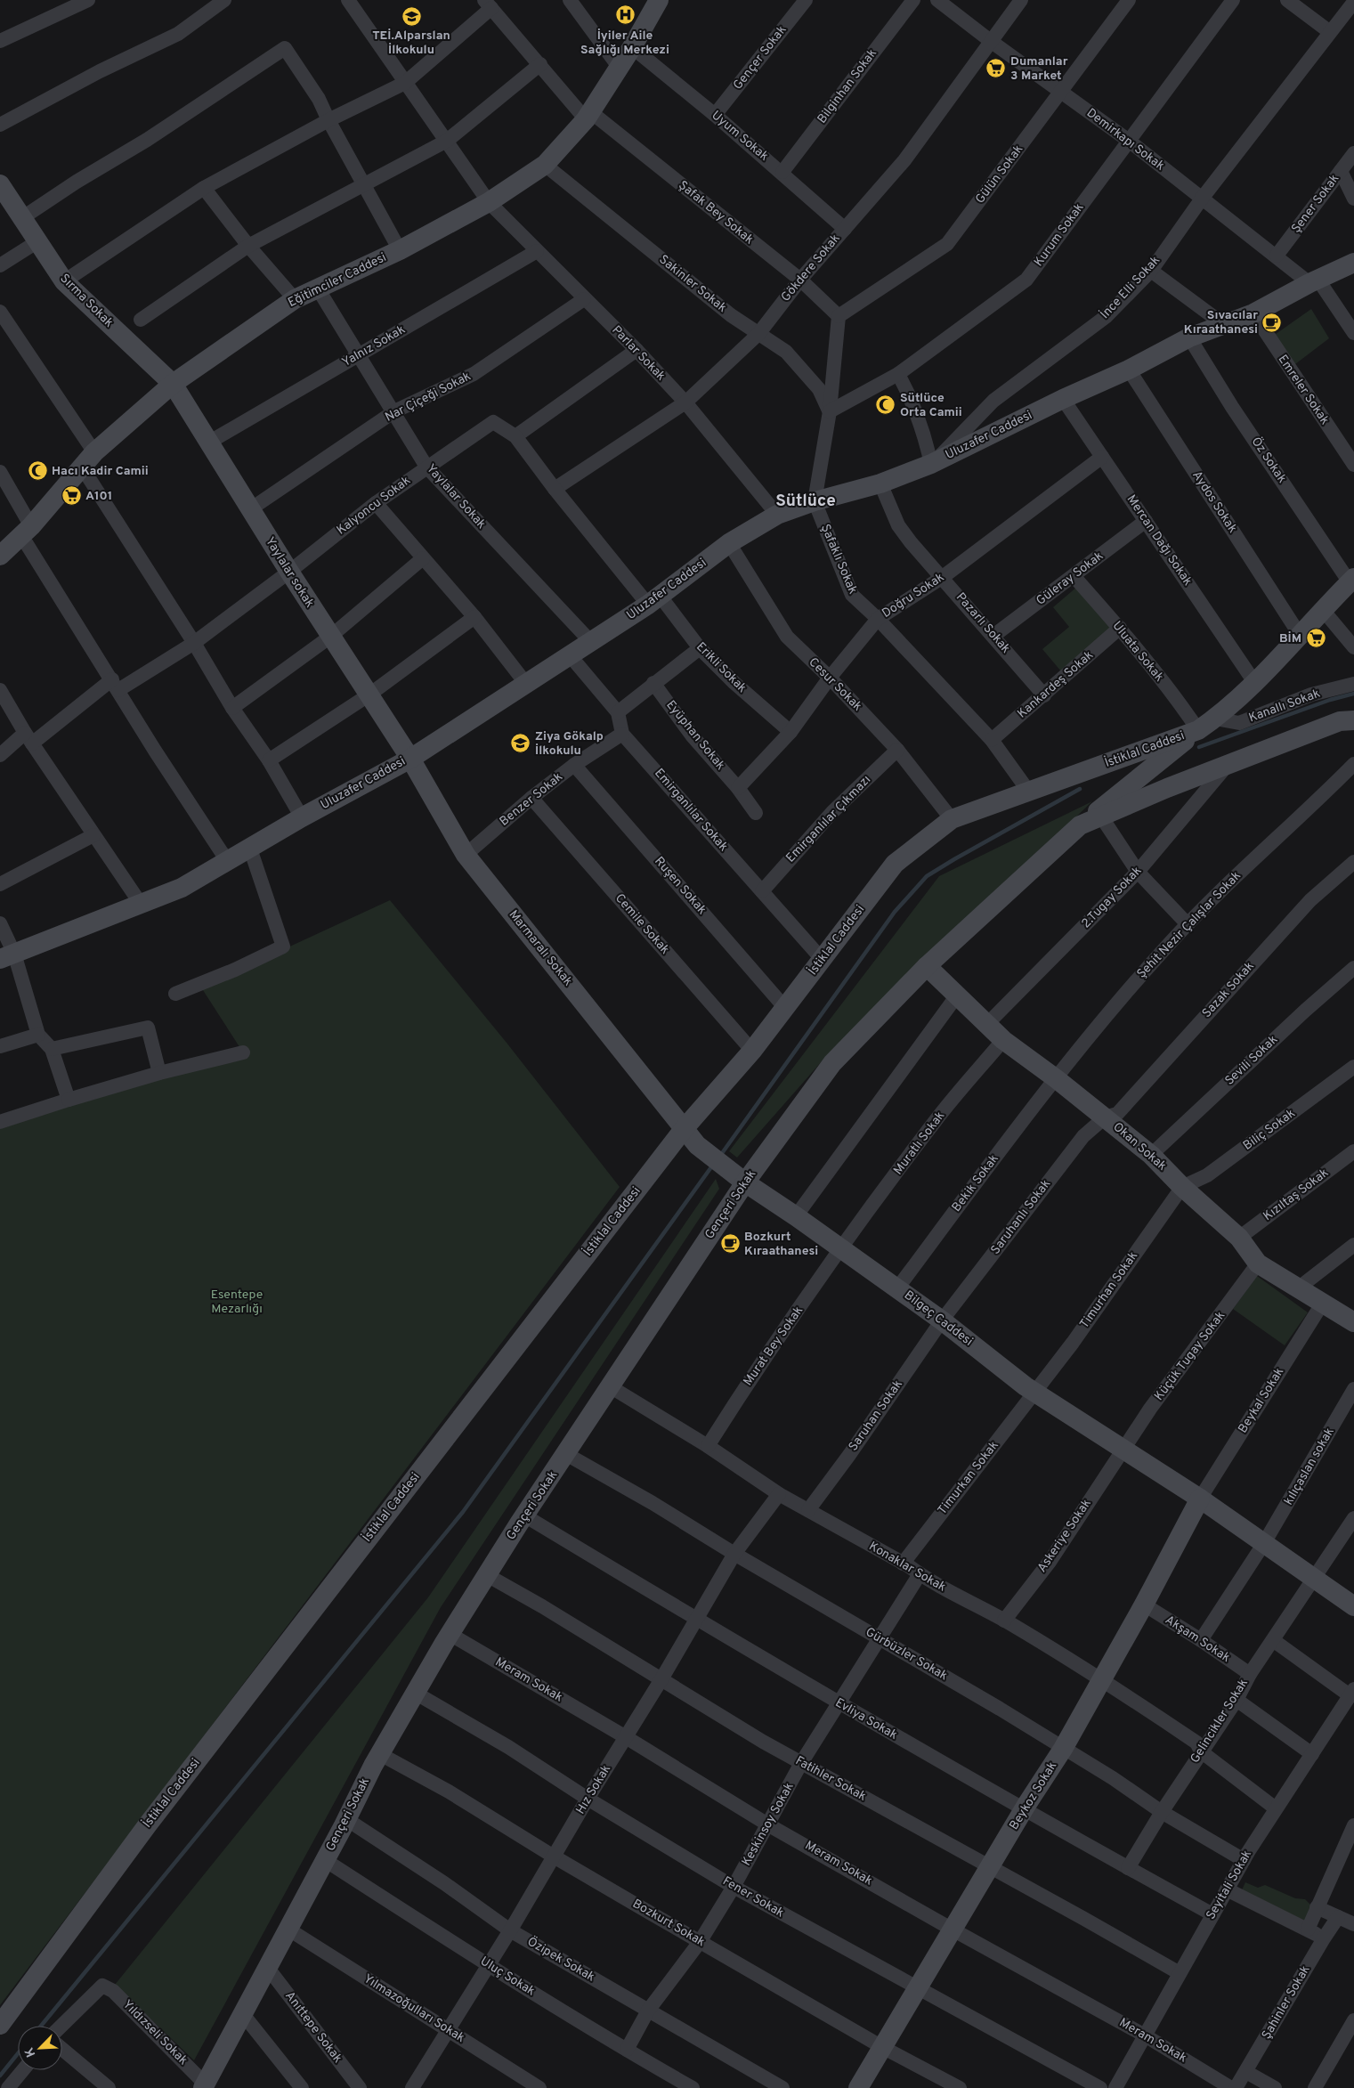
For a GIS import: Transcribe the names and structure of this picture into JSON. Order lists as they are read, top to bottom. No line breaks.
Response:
{"streets":{"street":["Gençer Sokak","Bilginhan Sokak","Uyum Sokak","Demirkapı Sokak","Gülün Sokak","Şener Sokak","Şafak Bey Sokak","Kurum Sokak","Gökdere Sokak","Eğitimciler Caddesi","Sakinler Sokak","İnce Elli Sokak","Sırma Sokak","Yalnız Sokak","Parlar Sokak","Emreler Sokak","Nar Çiçeği Sokak","Uluzafer Caddesi","Öz Sokak","Yaylalar Sokak","Aydos Sokak","Kalyoncu Sokak","Mercan Dağı Sokak","Şafaklı Sokak","Yaylalar sokak","Güleray Sokak","Doğru Sokak","Pazarlı Sokak","Uluata Sokak","Erikli Sokak","Cesur Sokak","Kankardeş Sokak","Kanallı Sokak","Eyüphan Sokak","İstiklal Caddesi","Benzer Sokak","Emirganlılar Sokak","Emirganlılar Çıkmazı","Ruşen Sokak","2.Tugay Sokak","Cemile Sokak","Şehit Nezir Çalışlar Sokak","Marmaralı Sokak","Sazak Sokak","Sevili Sokak","Biliç Sokak","Muratlı Sokak","Okan Sokak","Bekik Sokak","Kızıltaş Sokak","Gençeri Sokak","Saruhanlı Sokak","Timurhan Sokak","Bilgeç Caddesi","Murat Bey Sokak","Küçük Tugay Sokak","Beykal Sokak","Saruhan Sokak","kılıçaslan sokak","Timurkan Sokak","Askeriye Sokak","Konaklar Sokak","Akşam Sokak","Gürbüzler Sokak","Meram Sokak","Evliya Sokak","Gelincikler Sokak","Fatihler Sokak","Hız Sokak","Beykoz Sokak","Keskinsoy Sokak","Seyitali Sokak","Fener Sokak","Bozkurt Sokak","Özipek Sokak","Uluç Sokak","Şahinler Sokak","Yılmazoğulları Sokak","Anıttepe Sokak","Yıldızseli Sokak"]},"crossings":[["Gençer Sokak","Uyum Sokak"],["Bilginhan Sokak","Uyum Sokak"],["Uyum Sokak","Gökdere Sokak"],["Uyum Sokak","Eğitimciler Caddesi"],["Demirkapı Sokak","Gülün Sokak"],["Demirkapı Sokak","Şener Sokak"],["Demirkapı Sokak","Kurum Sokak"],["Demirkapı Sokak","Gökdere Sokak"],["Demirkapı Sokak","İnce Elli Sokak"],["Demirkapı Sokak","Uluzafer Caddesi"],["Gülün Sokak","Şafak Bey Sokak"],["Şafak Bey Sokak","Gökdere Sokak"],["Şafak Bey Sokak","Eğitimciler Caddesi"],["Kurum Sokak","Sakinler Sokak"],["Gökdere Sokak","Sakinler Sokak"],["Gökdere Sokak","Parlar Sokak"],["Gökdere Sokak","Erikli Sokak"],["Eğitimciler Caddesi","Sakinler Sokak"],["Eğitimciler Caddesi","Sırma Sokak"],["Eğitimciler Caddesi","Parlar Sokak"],["Eğitimciler Caddesi","Yaylalar Sokak"],["Eğitimciler Caddesi","Yaylalar sokak"],["İnce Elli Sokak","Uluzafer Caddesi"],["Sırma Sokak","Yaylalar sokak"],["Yalnız Sokak","Parlar Sokak"],["Yalnız Sokak","Yaylalar Sokak"],["Yalnız Sokak","Yaylalar sokak"],["Parlar Sokak","Nar Çiçeği Sokak"],["Parlar Sokak","Uluzafer Caddesi"],["Emreler Sokak","Uluzafer Caddesi"],["Nar Çiçeği Sokak","Yaylalar Sokak"],["Nar Çiçeği Sokak","Yaylalar sokak"],["Uluzafer Caddesi","Öz Sokak"],["Uluzafer Caddesi","Yaylalar Sokak"],["Uluzafer Caddesi","Aydos Sokak"],["Uluzafer Caddesi","Mercan Dağı Sokak"],["Uluzafer Caddesi","Şafaklı Sokak"],["Uluzafer Caddesi","Yaylalar sokak"],["Uluzafer Caddesi","Pazarlı Sokak"],["Uluzafer Caddesi","Erikli Sokak"],["Uluzafer Caddesi","Cesur Sokak"],["Uluzafer Caddesi","Emirganlılar Sokak"],["Uluzafer Caddesi","Marmaralı Sokak"],["Öz Sokak","İstiklal Caddesi"],["Yaylalar Sokak","Kalyoncu Sokak"],["Aydos Sokak","İstiklal Caddesi"],["Kalyoncu Sokak","Yaylalar sokak"],["Kalyoncu Sokak","Erikli Sokak"],["Mercan Dağı Sokak","Güleray Sokak"],["Mercan Dağı Sokak","Doğru Sokak"],["Mercan Dağı Sokak","İstiklal Caddesi"],["Şafaklı Sokak","Doğru Sokak"],["Şafaklı Sokak","Kankardeş Sokak"],["Şafaklı Sokak","İstiklal Caddesi"],["Yaylalar sokak","Marmaralı Sokak"],["Güleray Sokak","Pazarlı Sokak"],["Güleray Sokak","Uluata Sokak"],["Doğru Sokak","Pazarlı Sokak"],["Doğru Sokak","Erikli Sokak"],["Doğru Sokak","Cesur Sokak"],["Doğru Sokak","Eyüphan Sokak"],["Pazarlı Sokak","Kankardeş Sokak"],["Uluata Sokak","Kankardeş Sokak"],["Uluata Sokak","İstiklal Caddesi"],["Uluata Sokak","Gençeri Sokak"],["Cesur Sokak","İstiklal Caddesi"],["Cesur Sokak","Emirganlılar Çıkmazı"],["Kanallı Sokak","İstiklal Caddesi"],["İstiklal Caddesi","Emirganlılar Sokak"],["İstiklal Caddesi","Ruşen Sokak"],["İstiklal Caddesi","Cemile Sokak"],["İstiklal Caddesi","Marmaralı Sokak"],["İstiklal Caddesi","Gençeri Sokak"],["İstiklal Caddesi","Bilgeç Caddesi"],["Benzer Sokak","Emirganlılar Sokak"],["Benzer Sokak","Ruşen Sokak"],["Benzer Sokak","Cemile Sokak"],["Benzer Sokak","Marmaralı Sokak"],["Emirganlılar Sokak","Emirganlılar Çıkmazı"],["2.Tugay Sokak","Okan Sokak"],["Şehit Nezir Çalışlar Sokak","Okan Sokak"],["Şehit Nezir Çalışlar Sokak","Bekik Sokak"],["Marmaralı Sokak","Bilgeç Caddesi"],["Sazak Sokak","Okan Sokak"],["Sazak Sokak","Saruhanlı Sokak"],["Sevili Sokak","Okan Sokak"],["Biliç Sokak","Okan Sokak"],["Biliç Sokak","Timurhan Sokak"],["Muratlı Sokak","Okan Sokak"],["Muratlı Sokak","Bilgeç Caddesi"],["Muratlı Sokak","Murat Bey Sokak"],["Okan Sokak","Bekik Sokak"],["Okan Sokak","Kızıltaş Sokak"],["Okan Sokak","Gençeri Sokak"],["Okan Sokak","Saruhanlı Sokak"],["Okan Sokak","Timurhan Sokak"],["Okan Sokak","Küçük Tugay Sokak"],["Okan Sokak","Beykal Sokak"],["Bekik Sokak","Bilgeç Caddesi"],["Gençeri Sokak","Bilgeç Caddesi"],["Gençeri Sokak","Konaklar Sokak"],["Gençeri Sokak","Gürbüzler Sokak"],["Gençeri Sokak","Meram Sokak"],["Gençeri Sokak","Evliya Sokak"],["Gençeri Sokak","Fatihler Sokak"],["Gençeri Sokak","Fener Sokak"],["Gençeri Sokak","Bozkurt Sokak"],["Gençeri Sokak","Özipek Sokak"],["Gençeri Sokak","Uluç Sokak"],["Gençeri Sokak","Yılmazoğulları Sokak"],["Gençeri Sokak","Anıttepe Sokak"],["Gençeri Sokak","Yıldızseli Sokak"],["Saruhanlı Sokak","Bilgeç Caddesi"],["Saruhanlı Sokak","Saruhan Sokak"],["Timurhan Sokak","Bilgeç Caddesi"],["Timurhan Sokak","Timurkan Sokak"],["Bilgeç Caddesi","Murat Bey Sokak"],["Bilgeç Caddesi","Küçük Tugay Sokak"],["Bilgeç Caddesi","Beykal Sokak"],["Bilgeç Caddesi","Saruhan Sokak"],["Bilgeç Caddesi","kılıçaslan sokak"],["Bilgeç Caddesi","Timurkan Sokak"],["Bilgeç Caddesi","Askeriye Sokak"],["Bilgeç Caddesi","Gelincikler Sokak"],["Bilgeç Caddesi","Beykoz Sokak"],["Murat Bey Sokak","Konaklar Sokak"],["Küçük Tugay Sokak","Askeriye Sokak"],["Beykal Sokak","Beykoz Sokak"],["Saruhan Sokak","Konaklar Sokak"],["kılıçaslan sokak","Akşam Sokak"],["Timurkan Sokak","Konaklar Sokak"],["Askeriye Sokak","Konaklar Sokak"],["Konaklar Sokak","Gelincikler Sokak"],["Konaklar Sokak","Hız Sokak"],["Konaklar Sokak","Beykoz Sokak"],["Konaklar Sokak","Keskinsoy Sokak"],["Konaklar Sokak","Seyitali Sokak"],["Akşam Sokak","Gelincikler Sokak"],["Akşam Sokak","Beykoz Sokak"],["Gürbüzler Sokak","Gelincikler Sokak"],["Gürbüzler Sokak","Hız Sokak"],["Gürbüzler Sokak","Beykoz Sokak"],["Gürbüzler Sokak","Keskinsoy Sokak"],["Gürbüzler Sokak","Seyitali Sokak"],["Meram Sokak","Hız Sokak"],["Meram Sokak","Beykoz Sokak"],["Meram Sokak","Keskinsoy Sokak"],["Meram Sokak","Seyitali Sokak"],["Evliya Sokak","Gelincikler Sokak"],["Evliya Sokak","Hız Sokak"],["Evliya Sokak","Beykoz Sokak"],["Evliya Sokak","Keskinsoy Sokak"],["Evliya Sokak","Seyitali Sokak"],["Fatihler Sokak","Hız Sokak"],["Fatihler Sokak","Beykoz Sokak"],["Fatihler Sokak","Keskinsoy Sokak"],["Fatihler Sokak","Seyitali Sokak"],["Hız Sokak","Fener Sokak"],["Hız Sokak","Bozkurt Sokak"],["Hız Sokak","Özipek Sokak"],["Hız Sokak","Uluç Sokak"],["Hız Sokak","Yılmazoğulları Sokak"],["Beykoz Sokak","Fener Sokak"],["Beykoz Sokak","Bozkurt Sokak"],["Keskinsoy Sokak","Fener Sokak"],["Keskinsoy Sokak","Bozkurt Sokak"],["Keskinsoy Sokak","Özipek Sokak"],["Keskinsoy Sokak","Uluç Sokak"]],"districts":["Sütlüce"],"parks":["Esentepe Mezarlığı"],"places":{"hospital":["İyiler Aile Sağlığı Merkezi"],"school or university":["TEİ.Alparslan İlkokulu","Ziya Gökalp İlkokulu"],"supermarket":["Dumanlar 3 Market","A101","BİM"],"cafe":["Sıvacılar Kıraathanesi","Bozkurt Kıraathanesi"],"mosque":["Sütlüce Orta Camii","Hacı Kadir Camii"]},"north":"bottom left"}
